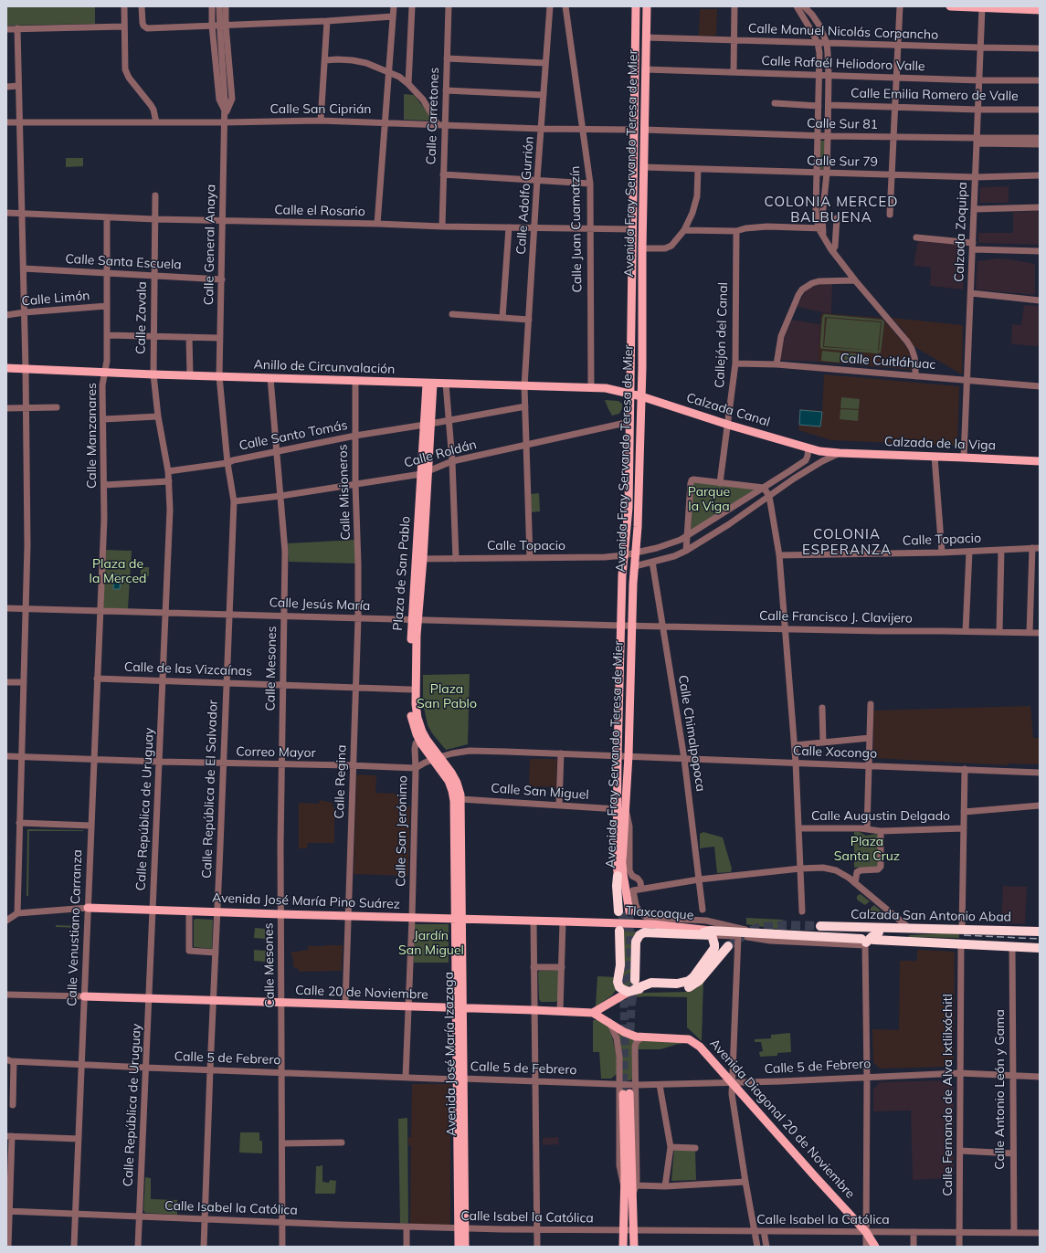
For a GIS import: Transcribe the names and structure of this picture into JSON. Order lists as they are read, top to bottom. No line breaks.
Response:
{"streets":{"highway":["Calzada San Antonio Abad"],"main road":["Avenida Fray Servando Teresa de Mier","Anillo de Circunvalación","Calzada Canal","Calzada de la Viga","Plaza de San Pablo","Avenida José María Pino Suárez","Tlaxcoaque","Calle 20 de Noviembre","Avenida José María Izazaga","Avenida Diagonal 20 de Noviembre"],"street":["Calle Manuel Nicolás Corpancho","Calle Rafaél Heliodoro Valle","Calle Emilia Romero de Valle","Calle San Ciprián","Calle Carretones","Calle Sur 81","Calle Sur 79","Calle Adolfo Gurrión","Calle el Rosario","Calle Juan Cuamatzín","Calzada Zoquipa","Calle General Anaya","Calle Santa Escuela","Calle Limón","Calle Zavala","Callejón del Canal","Calle Cuitláhuac","Calle Manzanares","Calle Santo Tomás","Calle Roldán","Calle Misioneros","Calle Topacio","Calle Jesús María","Calle Francisco J. Clavijero","Calle Mesones","Calle de las Vizcaínas","Calle Chimalpopoca","Correo Mayor","Calle Xocongo","Calle Regina","Calle República de El Salvador","Calle San Miguel","Calle República de Uruguay","Calle Augustin Delgado","Calle San Jerónimo","Calle Venustiano Carranza","Calle 5 de Febrero","Calle Antonio León y Gama","Calle Fernando de Alva Ixtlilxóchitl","Calle Isabel la Católica"]},"crossings":[["Calle Manuel Nicolás Corpancho","Avenida Fray Servando Teresa de Mier"],["Calle Manuel Nicolás Corpancho","Calzada Zoquipa"],["Calle Rafaél Heliodoro Valle","Avenida Fray Servando Teresa de Mier"],["Calle Rafaél Heliodoro Valle","Calzada Zoquipa"],["Calle Emilia Romero de Valle","Calzada Zoquipa"],["Calle San Ciprián","Calle Carretones"],["Calle San Ciprián","Avenida Fray Servando Teresa de Mier"],["Calle San Ciprián","Calle Adolfo Gurrión"],["Calle San Ciprián","Calle Juan Cuamatzín"],["Calle San Ciprián","Calle General Anaya"],["Calle Carretones","Calle el Rosario"],["Calle Sur 81","Avenida Fray Servando Teresa de Mier"],["Calle Sur 81","Calzada Zoquipa"],["Calle Sur 79","Avenida Fray Servando Teresa de Mier"],["Calle Sur 79","Calzada Zoquipa"],["Avenida Fray Servando Teresa de Mier","Calle el Rosario"],["Avenida Fray Servando Teresa de Mier","Anillo de Circunvalación"],["Avenida Fray Servando Teresa de Mier","Calzada Canal"],["Avenida Fray Servando Teresa de Mier","Calzada de la Viga"],["Avenida Fray Servando Teresa de Mier","Calle Roldán"],["Avenida Fray Servando Teresa de Mier","Calle Topacio"],["Avenida Fray Servando Teresa de Mier","Calle Jesús María"],["Avenida Fray Servando Teresa de Mier","Calle Francisco J. Clavijero"],["Avenida Fray Servando Teresa de Mier","Calle Xocongo"],["Avenida Fray Servando Teresa de Mier","Calle San Miguel"],["Calle Adolfo Gurrión","Calle el Rosario"],["Calle Adolfo Gurrión","Anillo de Circunvalación"],["Calle Adolfo Gurrión","Calle Santo Tomás"],["Calle Adolfo Gurrión","Calle Roldán"],["Calle Adolfo Gurrión","Calle Topacio"],["Calle el Rosario","Calle Juan Cuamatzín"],["Calle el Rosario","Calle General Anaya"],["Calle el Rosario","Calle Zavala"],["Calle el Rosario","Calle Manzanares"],["Calle Juan Cuamatzín","Anillo de Circunvalación"],["Calzada Zoquipa","Calle Cuitláhuac"],["Calzada Zoquipa","Calzada de la Viga"],["Calle General Anaya","Calle Santa Escuela"],["Calle General Anaya","Anillo de Circunvalación"],["Calle General Anaya","Calle República de El Salvador"],["Calle Santa Escuela","Calle Zavala"],["Calle Santa Escuela","Calle Manzanares"],["Calle Limón","Calle Manzanares"],["Calle Zavala","Anillo de Circunvalación"],["Calle Zavala","Calle República de Uruguay"],["Callejón del Canal","Calle Cuitláhuac"],["Callejón del Canal","Calzada Canal"],["Anillo de Circunvalación","Calzada Canal"],["Anillo de Circunvalación","Calle Manzanares"],["Anillo de Circunvalación","Calle Misioneros"],["Anillo de Circunvalación","Plaza de San Pablo"],["Anillo de Circunvalación","Calle Mesones"],["Anillo de Circunvalación","Calle República de El Salvador"],["Anillo de Circunvalación","Calle República de Uruguay"],["Calzada Canal","Calzada de la Viga"],["Calle Manzanares","Calle Jesús María"],["Calle Manzanares","Calle Venustiano Carranza"],["Calle Santo Tomás","Calle Misioneros"],["Calle Santo Tomás","Plaza de San Pablo"],["Calle Santo Tomás","Calle Mesones"],["Calle Santo Tomás","Calle República de El Salvador"],["Calle Santo Tomás","Calle República de Uruguay"],["Calzada de la Viga","Calle Chimalpopoca"],["Calle Roldán","Calle Misioneros"],["Calle Roldán","Plaza de San Pablo"],["Calle Roldán","Calle Mesones"],["Calle Roldán","Calle República de El Salvador"],["Calle Misioneros","Calle Regina"],["Calle Topacio","Plaza de San Pablo"],["Plaza de San Pablo","Calle Jesús María"],["Plaza de San Pablo","Calle de las Vizcaínas"],["Plaza de San Pablo","Correo Mayor"],["Plaza de San Pablo","Calle San Jerónimo"],["Plaza de San Pablo","Avenida José María Izazaga"],["Calle Jesús María","Calle Francisco J. Clavijero"],["Calle Jesús María","Calle Mesones"],["Calle Jesús María","Calle Regina"],["Calle Jesús María","Calle República de El Salvador"],["Calle Jesús María","Calle República de Uruguay"],["Calle Jesús María","Calle Venustiano Carranza"],["Calle Francisco J. Clavijero","Calle Chimalpopoca"],["Calle Mesones","Calle de las Vizcaínas"],["Calle Mesones","Correo Mayor"],["Calle Mesones","Avenida José María Pino Suárez"],["Calle Mesones","Calle 20 de Noviembre"],["Calle Mesones","Calle 5 de Febrero"],["Calle Mesones","Calle Isabel la Católica"],["Calle de las Vizcaínas","Calle Regina"],["Calle de las Vizcaínas","Calle República de El Salvador"],["Calle de las Vizcaínas","Calle República de Uruguay"],["Calle de las Vizcaínas","Calle Venustiano Carranza"],["Calle Chimalpopoca","Calle Xocongo"],["Correo Mayor","Calle Xocongo"],["Correo Mayor","Calle Regina"],["Correo Mayor","Calle República de El Salvador"],["Correo Mayor","Calle República de Uruguay"],["Correo Mayor","Calle San Jerónimo"],["Correo Mayor","Calle Venustiano Carranza"],["Correo Mayor","Avenida José María Izazaga"],["Calle Regina","Avenida José María Pino Suárez"],["Calle Regina","Calle 20 de Noviembre"],["Calle República de El Salvador","Avenida José María Pino Suárez"],["Calle República de El Salvador","Calle 20 de Noviembre"],["Calle República de El Salvador","Calle 5 de Febrero"],["Calle República de El Salvador","Calle Isabel la Católica"],["Calle San Miguel","Avenida José María Izazaga"],["Calle República de Uruguay","Avenida José María Pino Suárez"],["Calle República de Uruguay","Calle 20 de Noviembre"],["Calle República de Uruguay","Calle 5 de Febrero"],["Calle República de Uruguay","Calle Isabel la Católica"],["Calle San Jerónimo","Avenida José María Pino Suárez"],["Calle San Jerónimo","Calle 20 de Noviembre"],["Calle San Jerónimo","Calle 5 de Febrero"],["Avenida José María Pino Suárez","Tlaxcoaque"],["Avenida José María Pino Suárez","Calle Venustiano Carranza"],["Avenida José María Pino Suárez","Avenida José María Izazaga"],["Tlaxcoaque","Calzada San Antonio Abad"],["Calzada San Antonio Abad","Calle Antonio León y Gama"],["Calzada San Antonio Abad","Calle Fernando de Alva Ixtlilxóchitl"],["Calle Venustiano Carranza","Calle 5 de Febrero"],["Calle Venustiano Carranza","Calle Isabel la Católica"],["Calle 20 de Noviembre","Avenida José María Izazaga"],["Calle 20 de Noviembre","Avenida Diagonal 20 de Noviembre"],["Avenida José María Izazaga","Calle 5 de Febrero"],["Avenida José María Izazaga","Calle Isabel la Católica"],["Calle 5 de Febrero","Calle Antonio León y Gama"],["Calle 5 de Febrero","Calle Fernando de Alva Ixtlilxóchitl"],["Calle 5 de Febrero","Avenida Diagonal 20 de Noviembre"],["Calle Antonio León y Gama","Calle Isabel la Católica"],["Calle Fernando de Alva Ixtlilxóchitl","Calle Isabel la Católica"],["Avenida Diagonal 20 de Noviembre","Calle Isabel la Católica"]],"districts":["COLONIA MERCED BALBUENA","COLONIA ESPERANZA"],"parks":["Parque la Viga","Plaza de la Merced","Plaza San Pablo","Plaza Santa Cruz","Jardín San Miguel"]}
